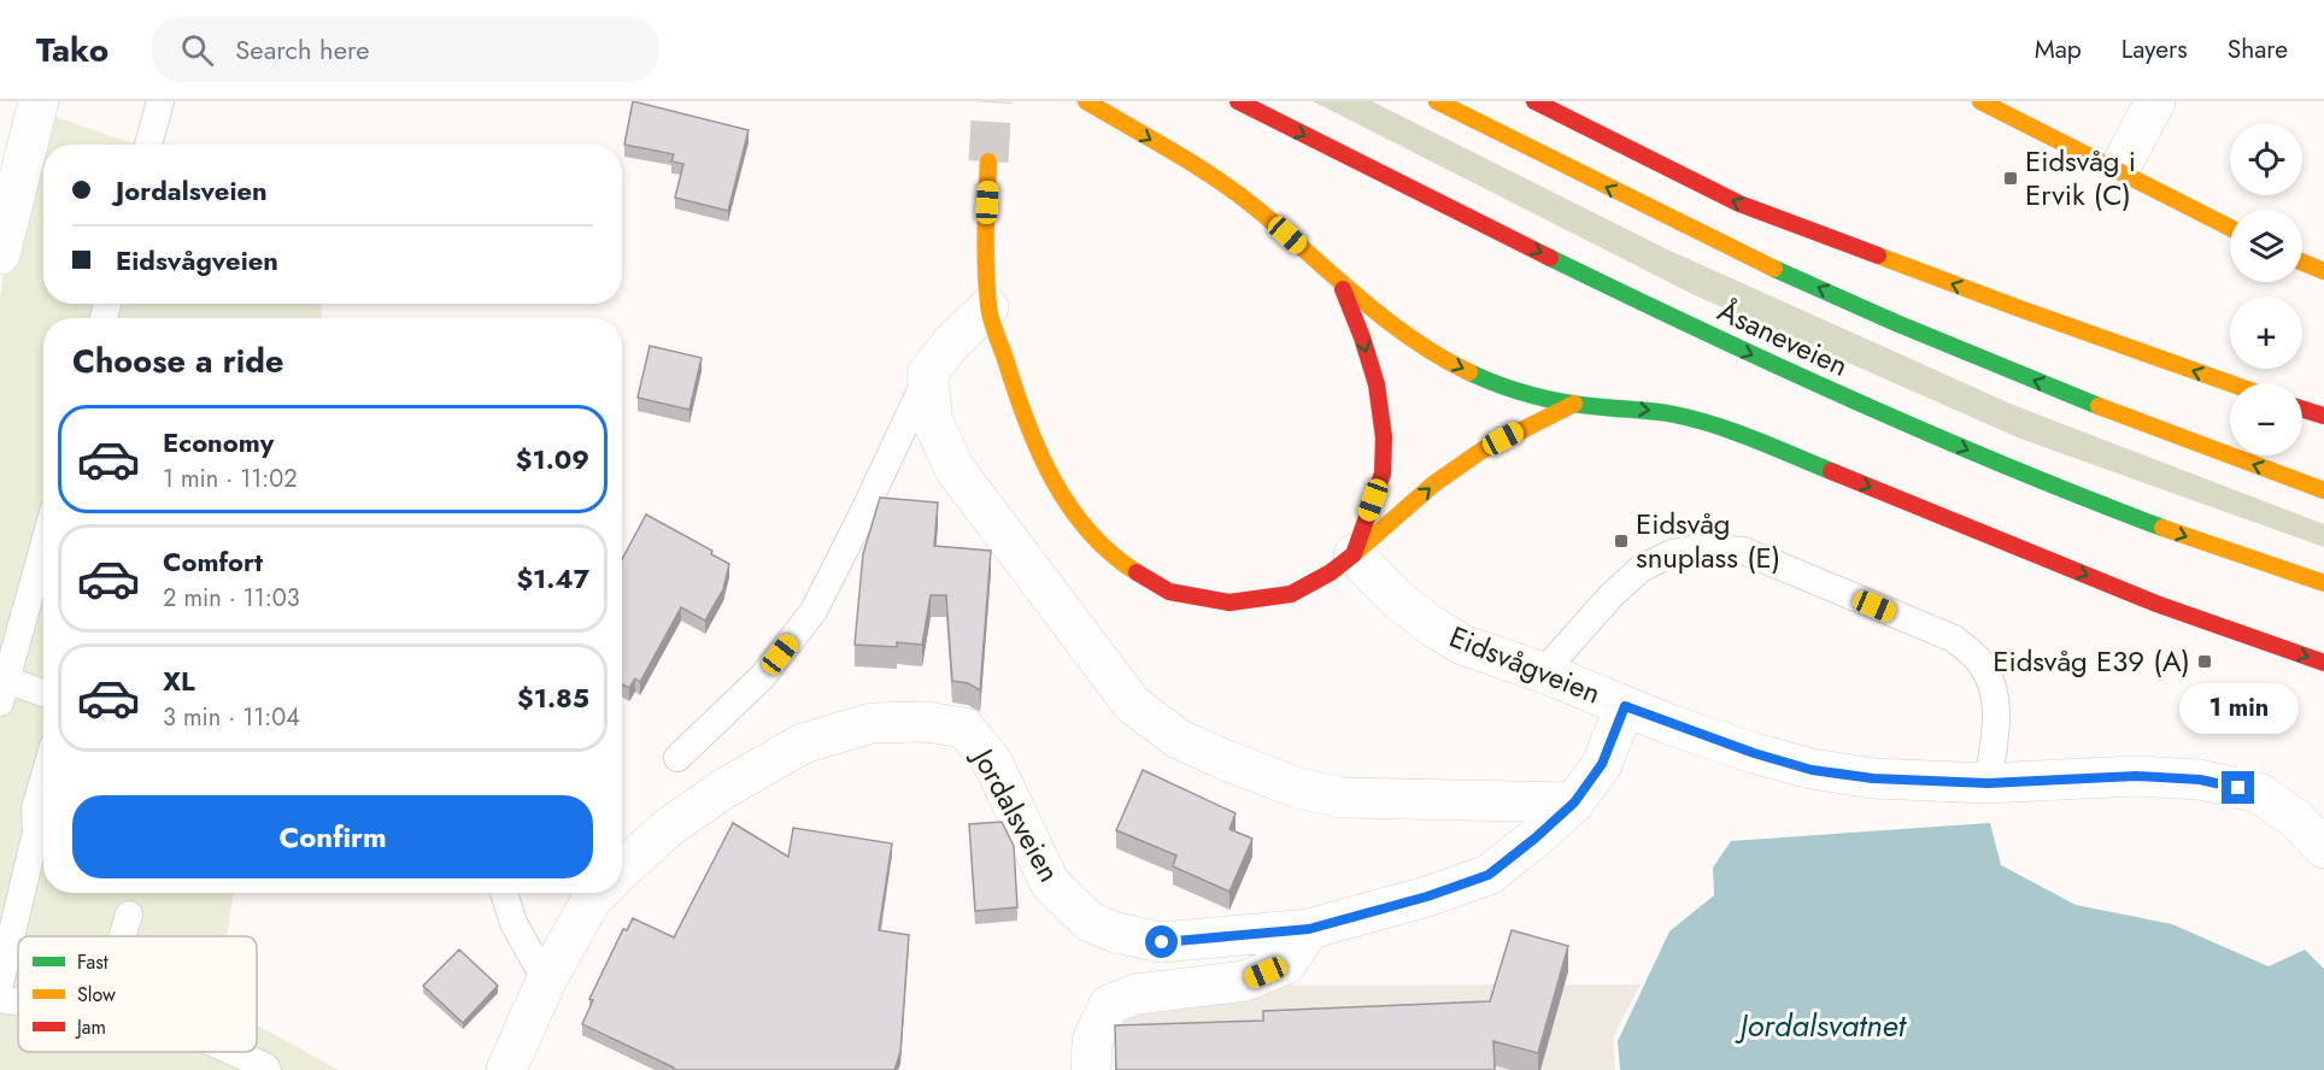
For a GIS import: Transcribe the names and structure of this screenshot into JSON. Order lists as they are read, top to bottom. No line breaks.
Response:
{"streets":{"main road":["Åsaneveien"],"street":["Eidsvågveien","Jordalsveien"]},"crossings":[["Eidsvågveien","Jordalsveien"]],"water":["Jordalsvatnet"],"places":{"transit":["Eidsvåg i Ervik (C)","Eidsvåg snuplass (E)","Eidsvåg E39 (A)"]},"legend":["Fast","Slow","Jam"],"page":{"header":"Tako","search":"Search here","nav":["Map","Layers","Share"],"map_buttons":["+","−"],"banner":["Jordalsveien","Eidsvågveien"],"heading":"Choose a ride","list":[{"name":"Economy","note":"1 min · 11:02","value":"$1.09"},{"name":"Comfort","note":"2 min · 11:03","value":"$1.47"},{"name":"XL","note":"3 min · 11:04","value":"$1.85"}],"bubble":"1 min","buttons":"Confirm"}}
